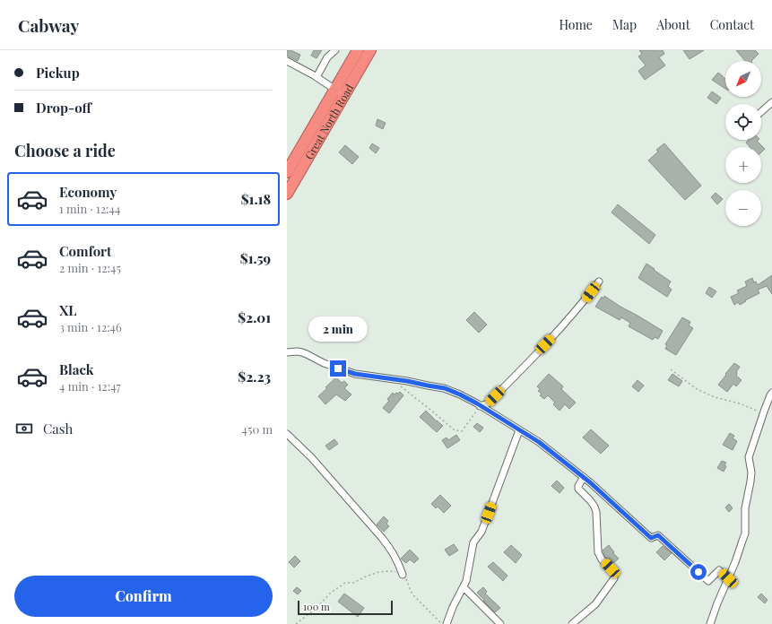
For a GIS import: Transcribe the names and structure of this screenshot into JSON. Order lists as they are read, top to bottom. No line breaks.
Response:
{"streets":{"highway":["Great North Road"]},"scale_bar":"100 m","north":"bottom left","page":{"header":"Cabway","nav":["Home","Map","About","Contact"],"banner":["Pickup","Drop-off"],"map_buttons":["+","−"],"heading":"Choose a ride","list":[{"name":"Economy","note":"1 min · 12:44","value":"$1.18"},{"name":"Comfort","note":"2 min · 12:45","value":"$1.59"},{"name":"XL","note":"3 min · 12:46","value":"$2.01"},{"name":"Black","note":"4 min · 12:47","value":"$2.23"}],"bubble":"2 min","pay":["Cash","450 m"],"buttons":"Confirm","scale":"100 m"}}
